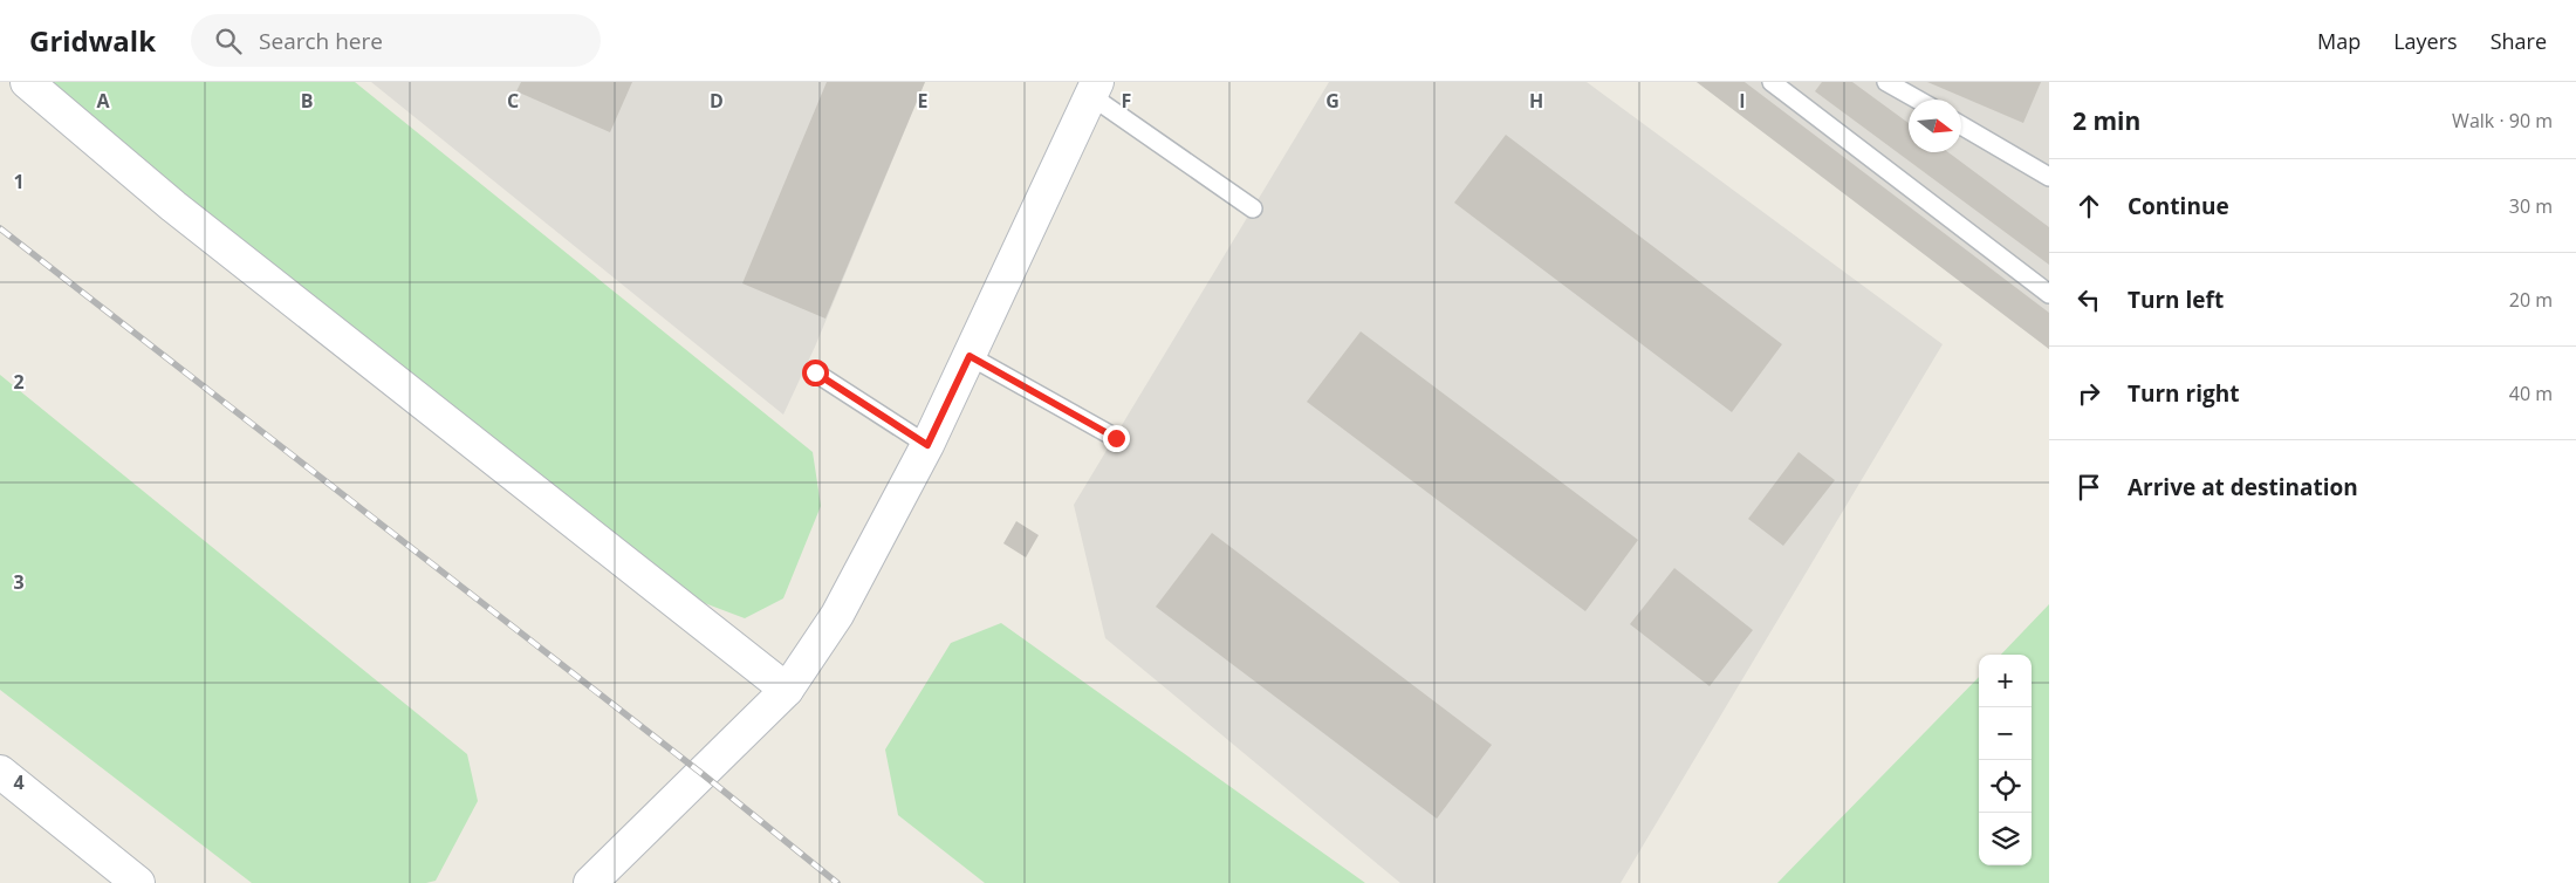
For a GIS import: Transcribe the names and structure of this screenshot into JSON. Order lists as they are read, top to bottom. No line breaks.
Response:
{"north":"right","page":{"header":"Gridwalk","search":"Search here","nav":["Map","Layers","Share"],"heading":["2 min","Walk · 90 m"],"list":[["Continue","30 m"],["Turn left","20 m"],["Turn right","40 m"],"Arrive at destination"],"map_buttons":["+","−"]},"grid":{"columns":["A","B","C","D","E","F","G","H","I"],"rows":["1","2","3","4"]}}
